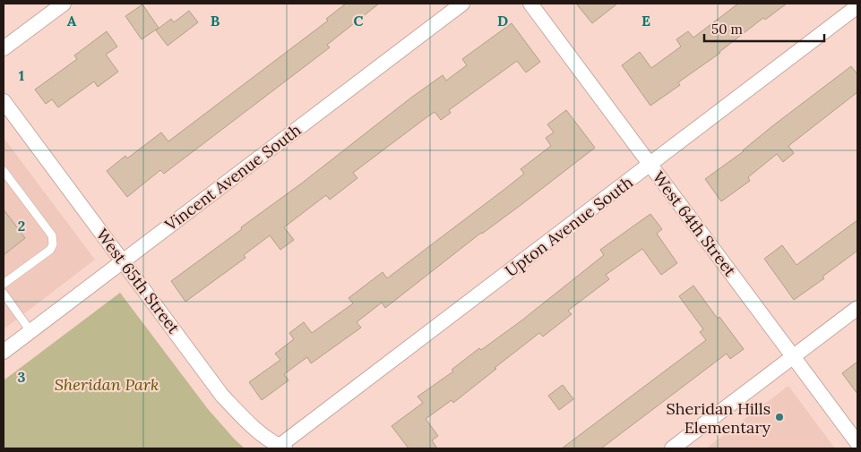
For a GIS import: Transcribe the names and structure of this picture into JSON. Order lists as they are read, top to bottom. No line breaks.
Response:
{"streets":{"street":["Vincent Avenue South","West 64th Street","Upton Avenue South","West 65th Street"]},"crossings":[["Vincent Avenue South","West 65th Street"],["West 64th Street","Upton Avenue South"],["Upton Avenue South","West 65th Street"]],"parks":["Sheridan Park"],"places":["Sheridan Hills Elementary"],"scale_bar":"50 m","grid":{"columns":["A","B","C","D","E"],"rows":["1","2","3"]}}
